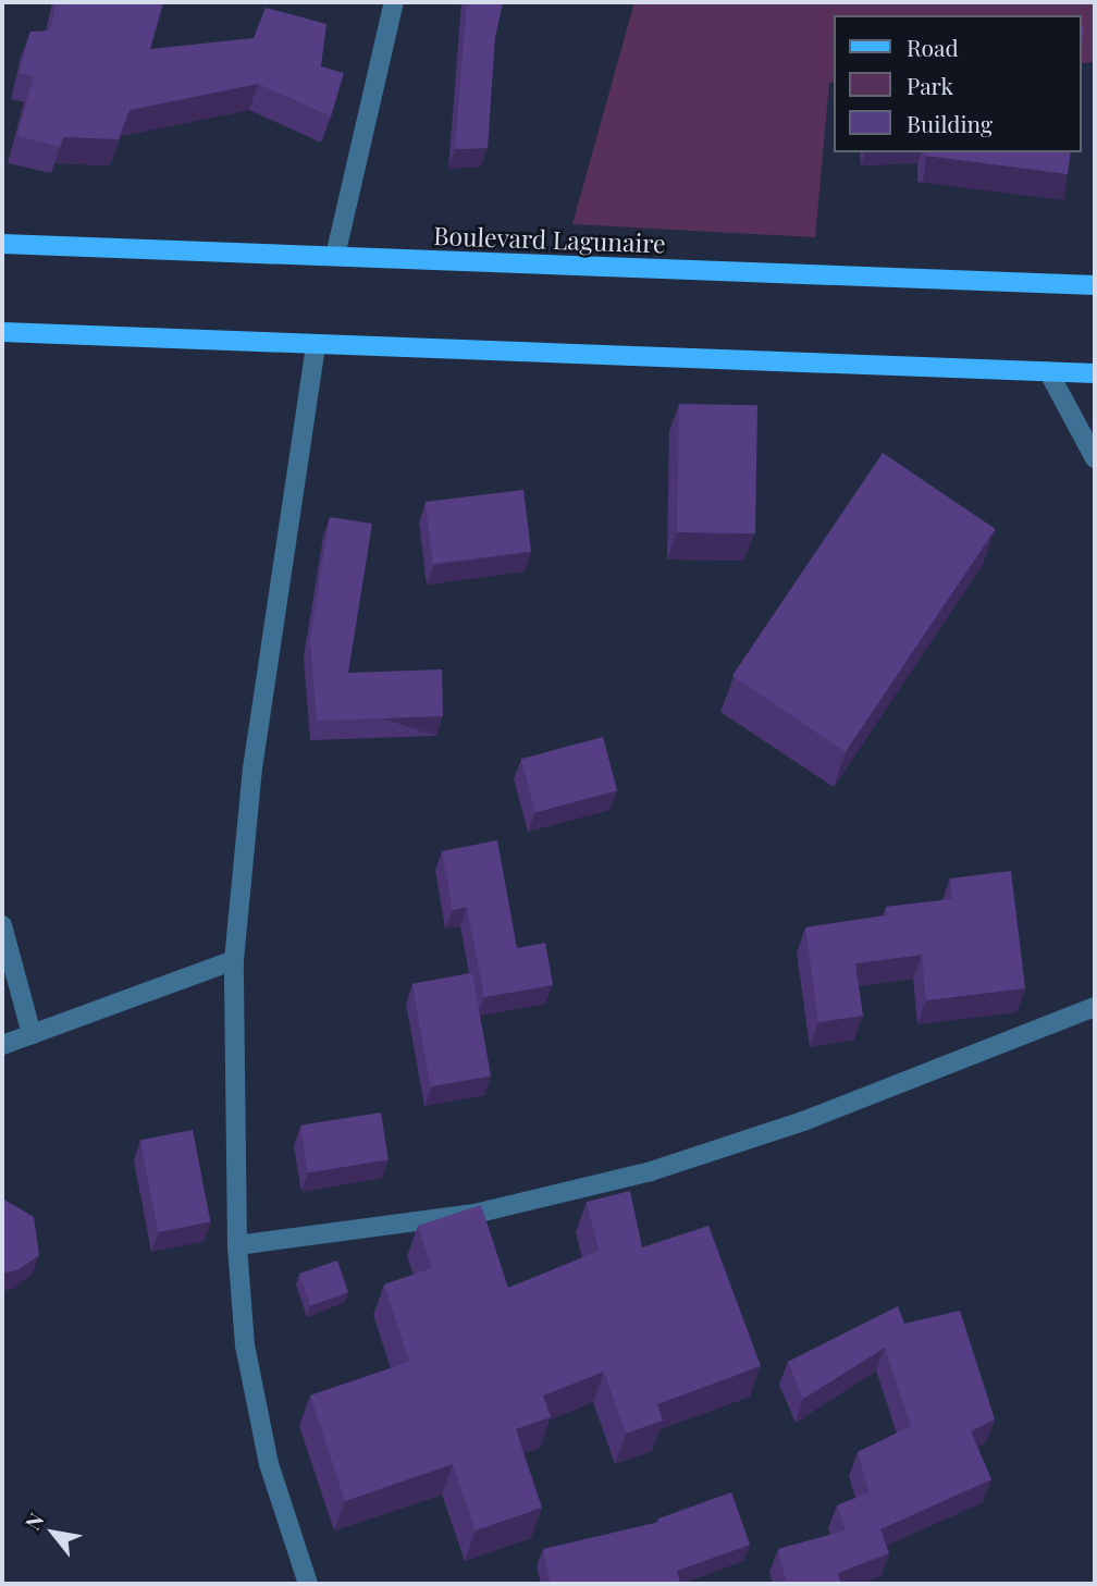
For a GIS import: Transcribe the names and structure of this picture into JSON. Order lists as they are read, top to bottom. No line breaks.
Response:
{"streets":{"main road":["Boulevard Lagunaire"]},"legend":["Road","Park","Building"],"north":"top left"}
